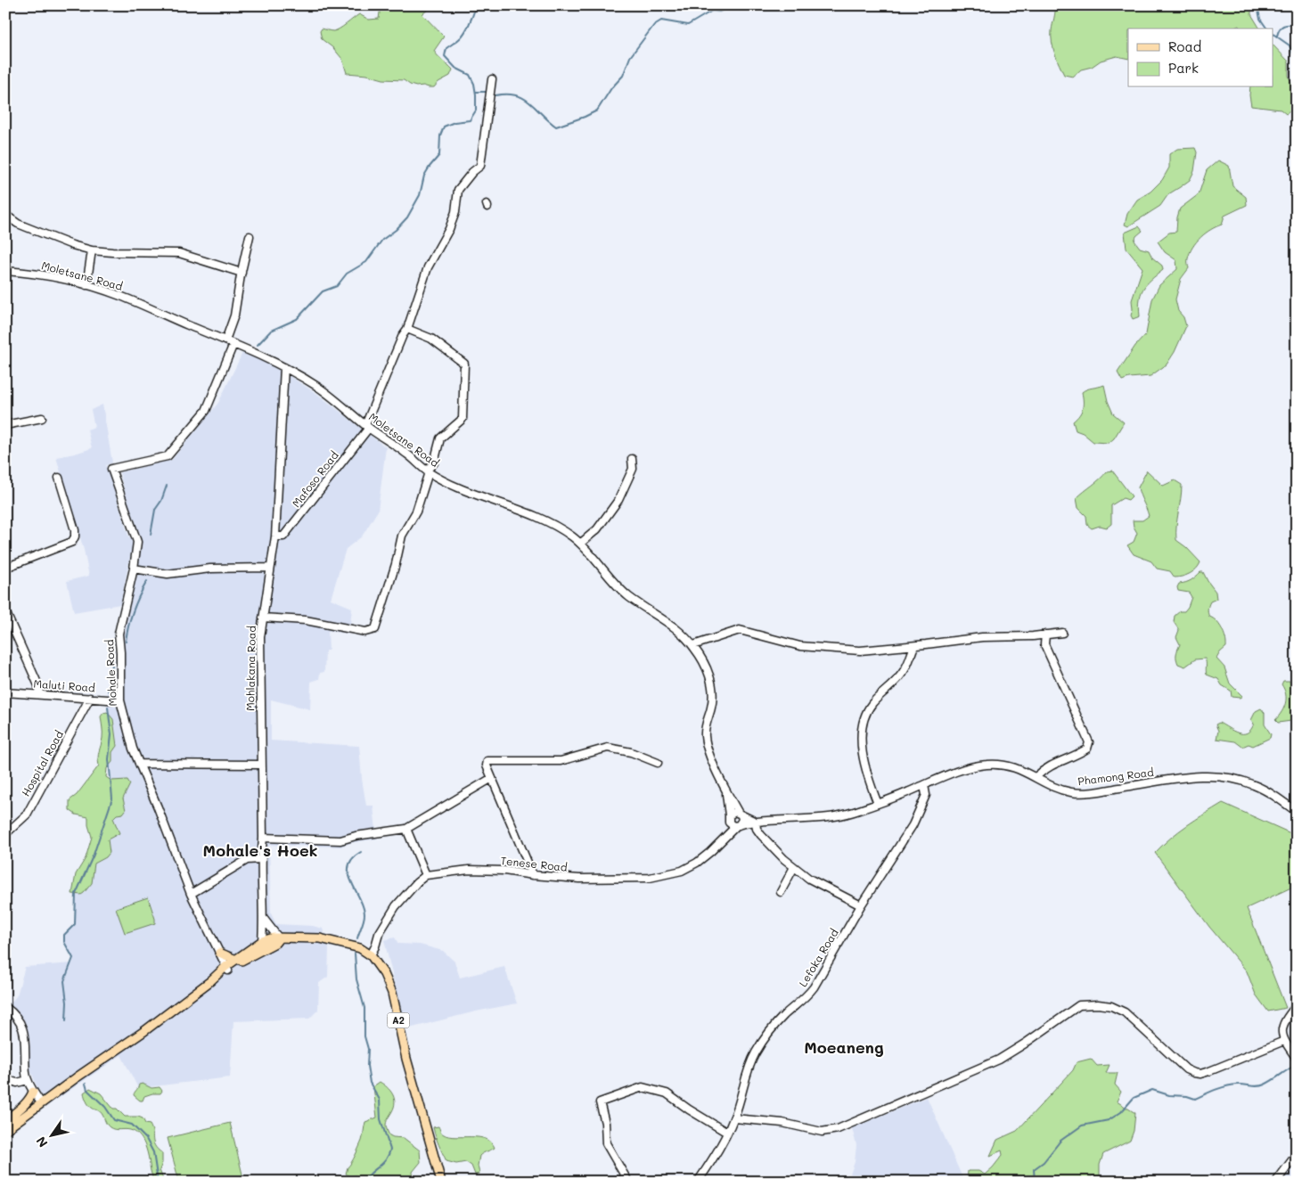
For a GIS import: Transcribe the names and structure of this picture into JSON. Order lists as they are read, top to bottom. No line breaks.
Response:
{"streets":{"main road":["A2"],"street":["Moletsane Road","Mafoso Road","Mohlakana Road","Mohale Road","Maluti Road","Hospital Road","Phamong Road","Tenese Road","Lefoka Road"]},"crossings":[["Moletsane Road","Mafoso Road"],["Moletsane Road","Mohlakana Road"],["Moletsane Road","Mohale Road"],["Moletsane Road","Phamong Road"],["Moletsane Road","Tenese Road"],["Mafoso Road","Mohlakana Road"],["Mohlakana Road","A2"],["Mohale Road","Maluti Road"],["Mohale Road","A2"],["Maluti Road","Hospital Road"],["Phamong Road","Tenese Road"],["Phamong Road","Lefoka Road"]],"districts":["Mohale's Hoek","Moeaneng"],"legend":["Road","Park"],"north":"bottom left"}
